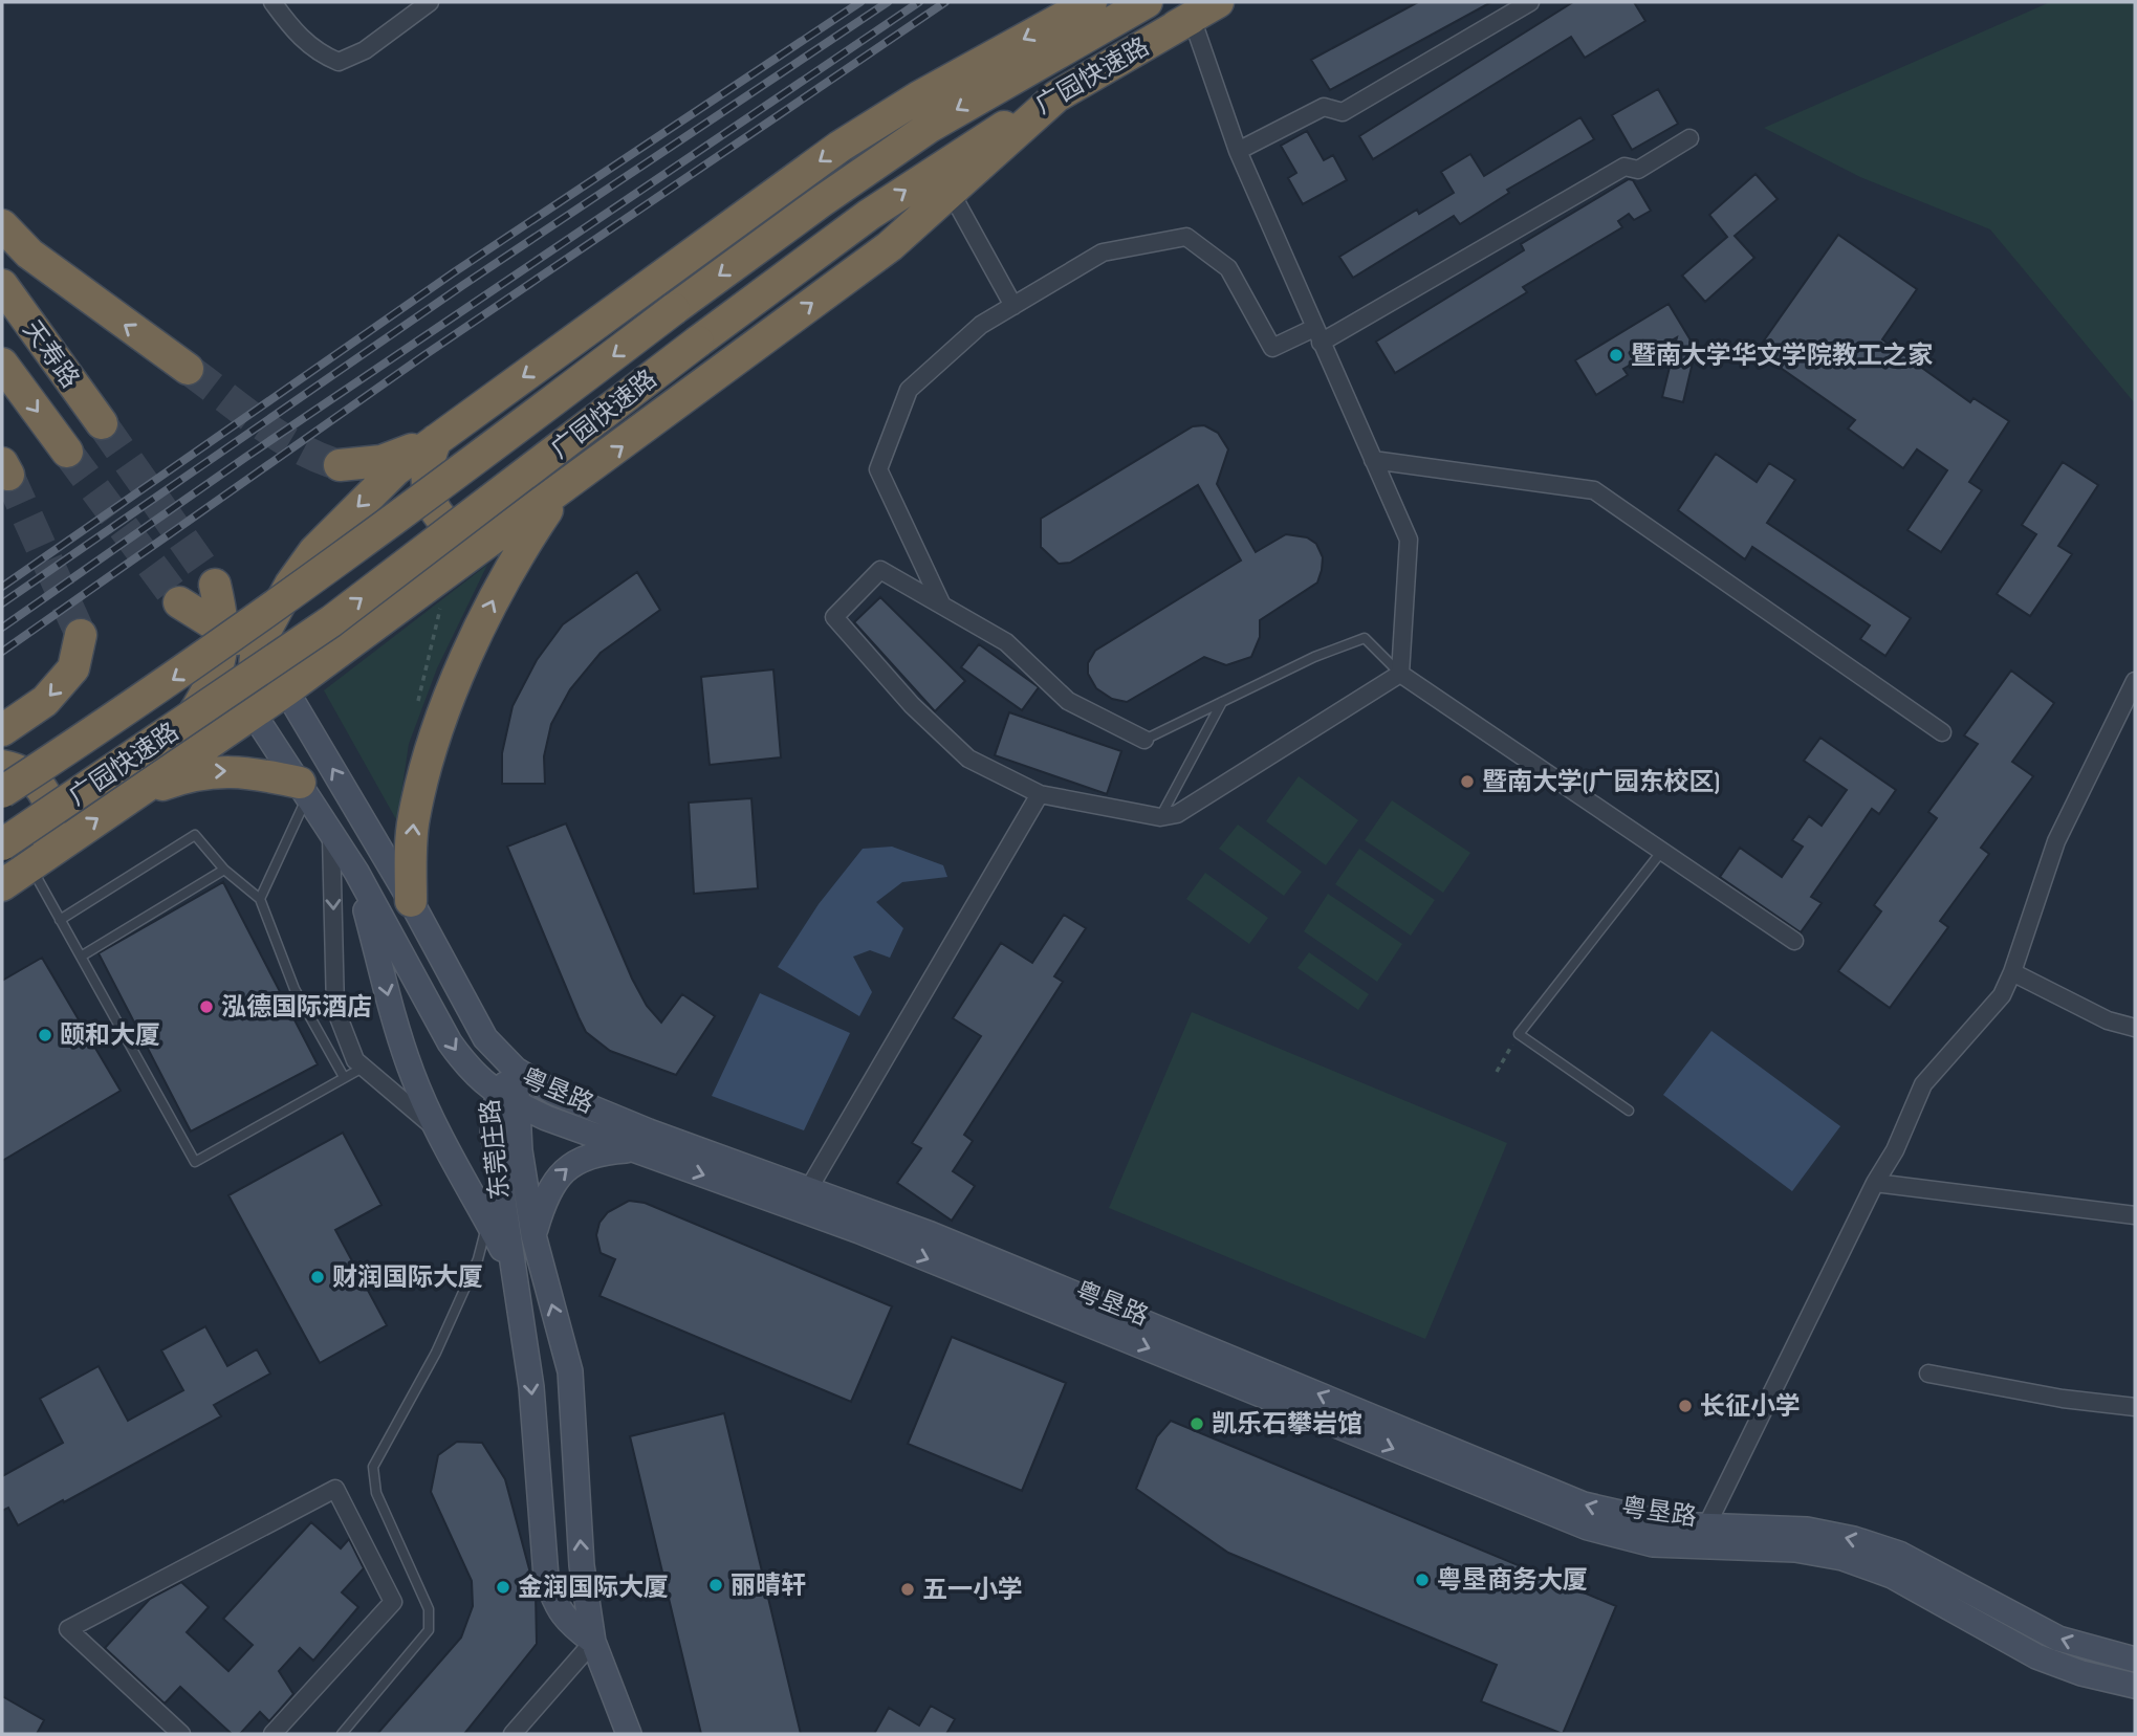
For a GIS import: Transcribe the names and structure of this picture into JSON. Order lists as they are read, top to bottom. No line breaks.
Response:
{"streets":{"highway":["广园快速路","天寿路"],"main road":["粤垦路","东莞庄路"]},"crossings":[["粤垦路","东莞庄路"]],"places":["暨南大学华文学院教工之家","暨南大学(广园东校区)","泓德国际酒店","颐和大厦","财润国际大厦","长征小学","凯乐石攀岩馆","粤垦商务大厦","丽晴轩","金润国际大厦","五一小学"]}
